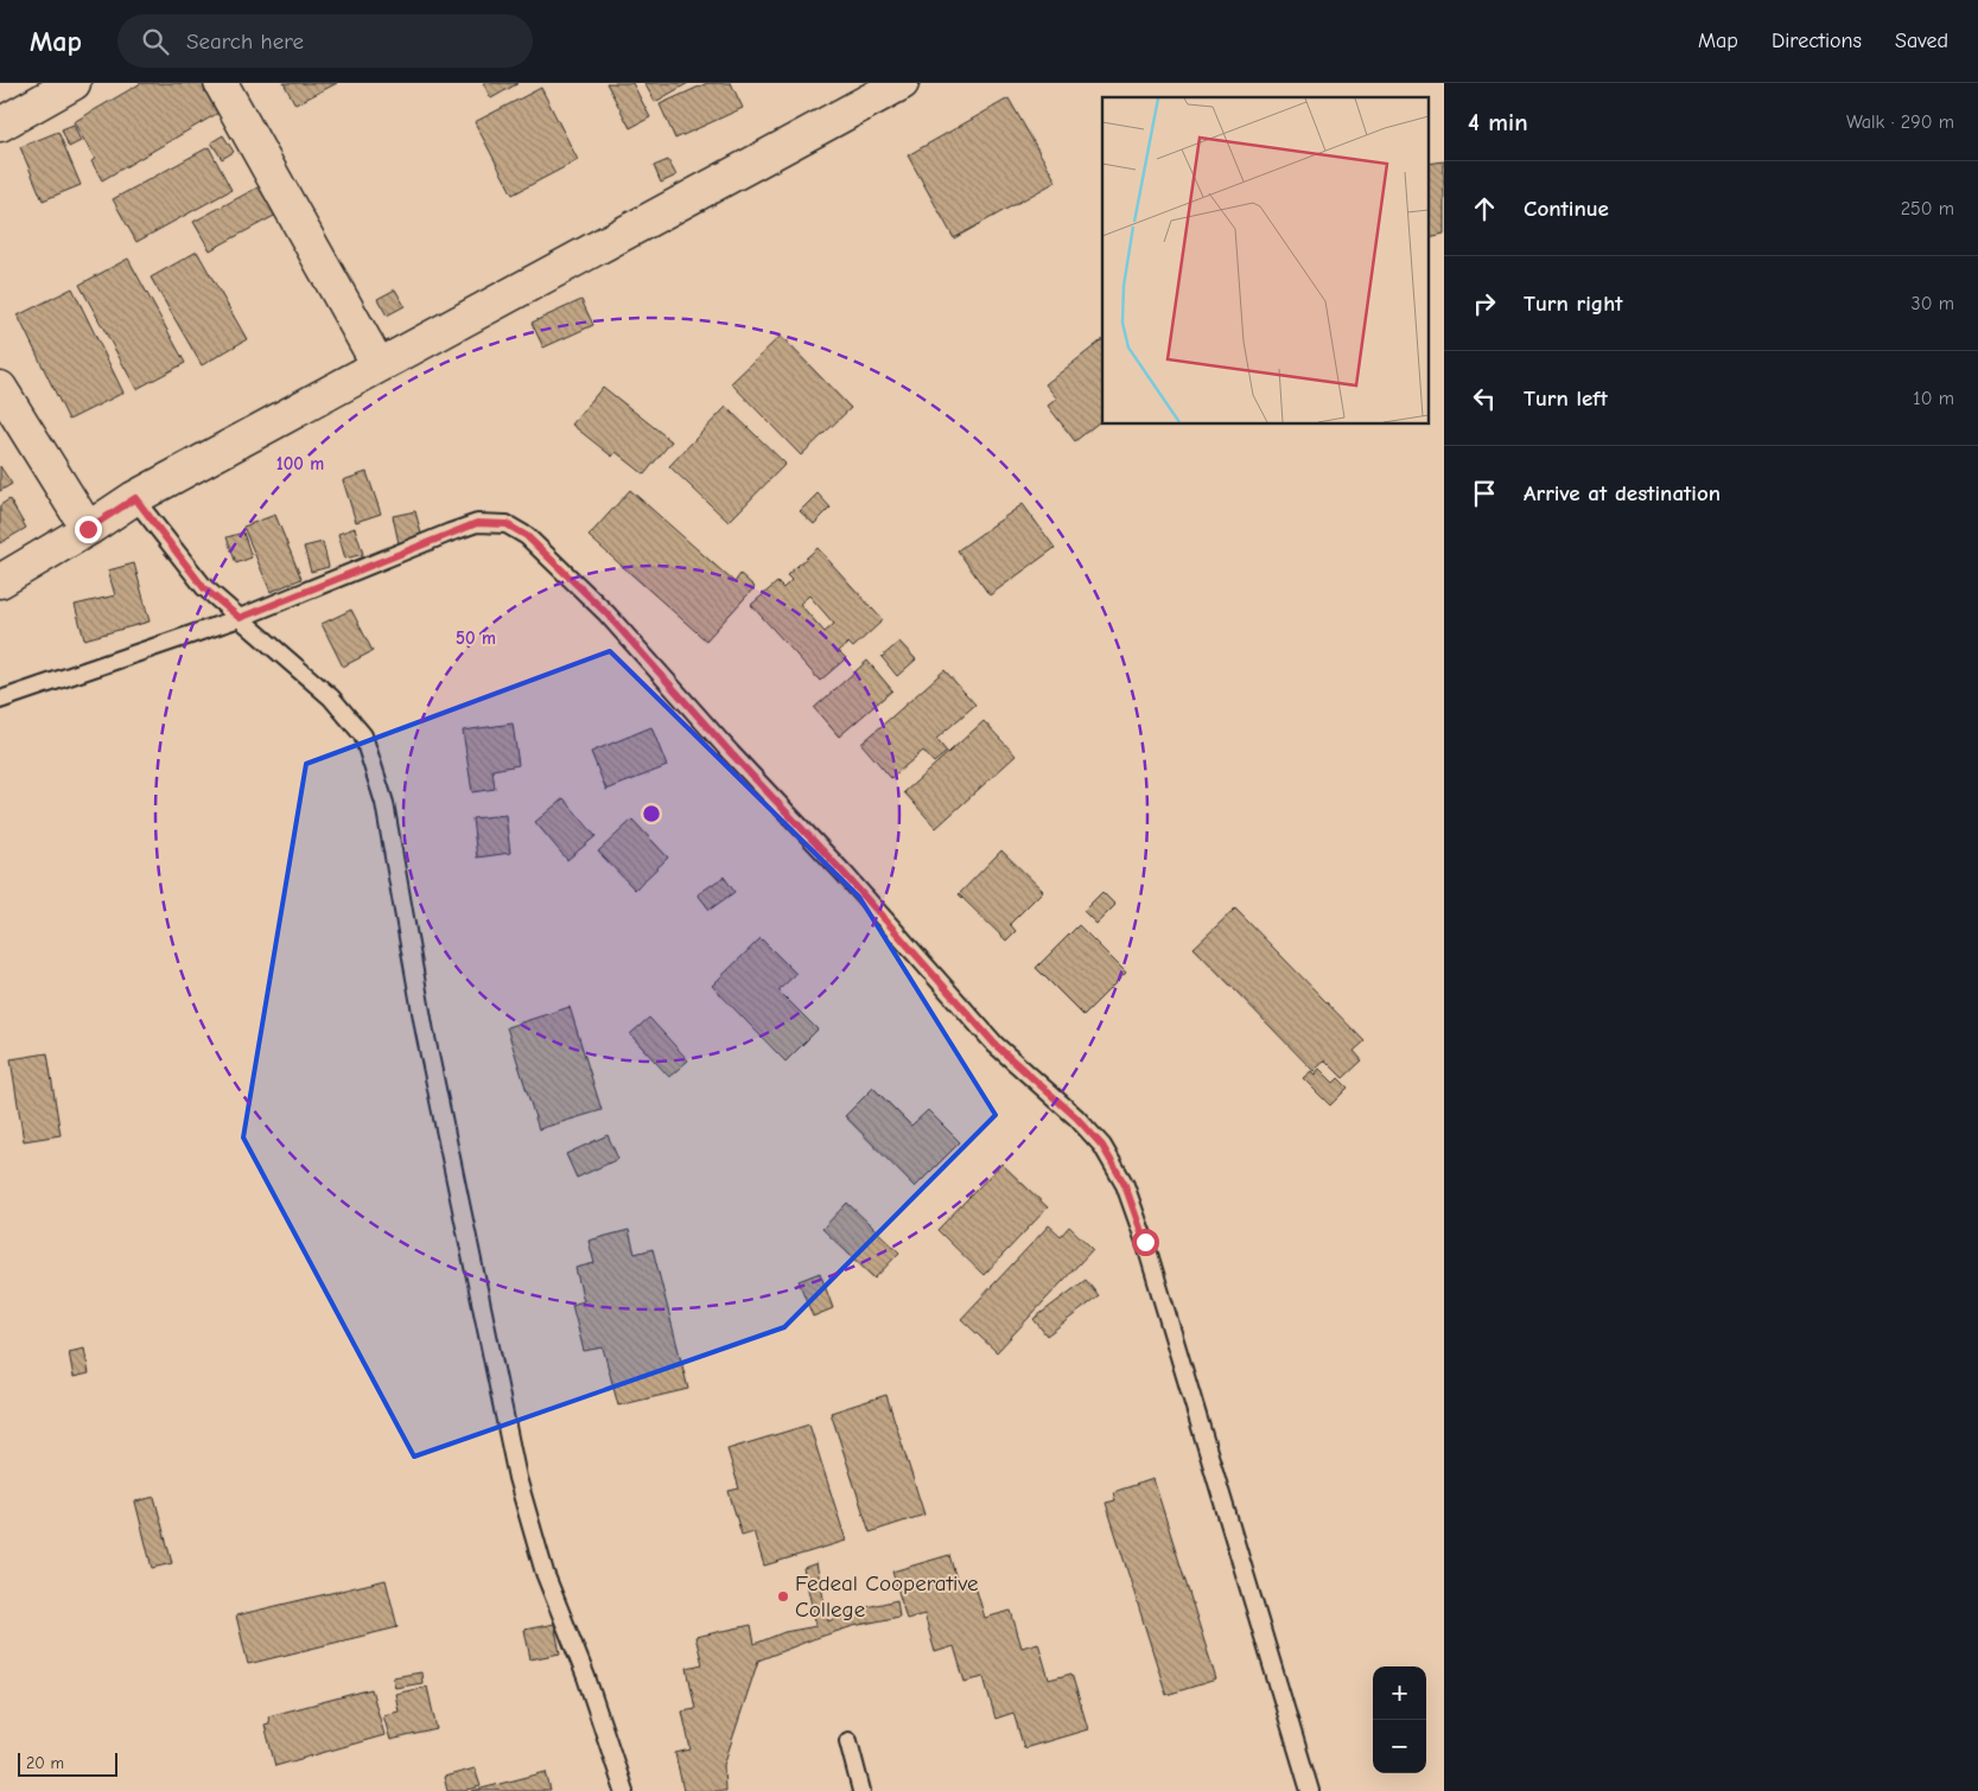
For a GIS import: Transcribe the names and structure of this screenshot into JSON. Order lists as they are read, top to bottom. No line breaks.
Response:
{"places":["Fedeal Cooperative College"],"scale_bar":"20 m","page":{"header":"Map","search":"Search here","nav":["Map","Directions","Saved"],"heading":["4 min","Walk · 290 m"],"list":[["Continue","250 m"],["Turn right","30 m"],["Turn left","10 m"],"Arrive at destination"],"map_buttons":["+","−"],"scale":"20 m"},"rings":["100 m","50 m"]}
